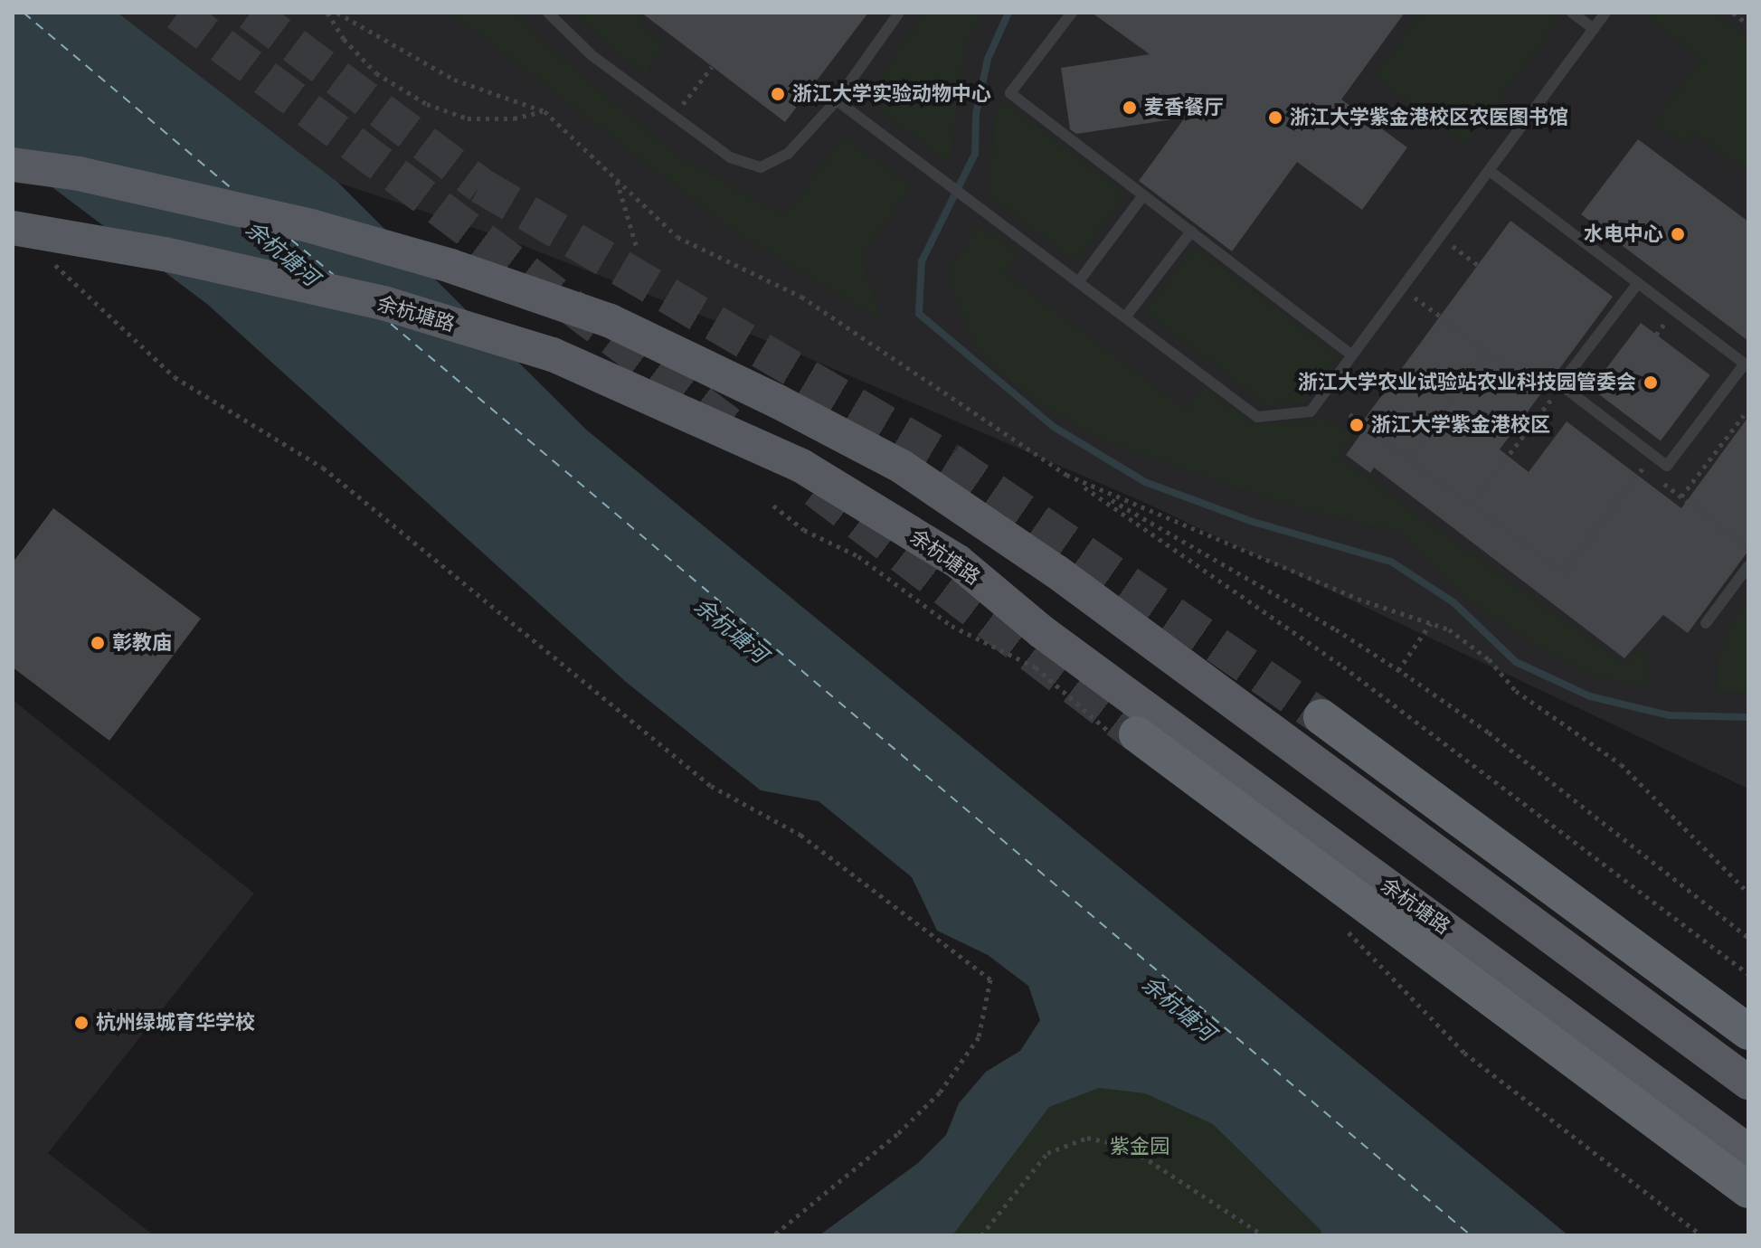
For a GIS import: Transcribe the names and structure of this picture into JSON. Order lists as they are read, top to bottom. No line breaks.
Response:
{"streets":{"main road":["余杭塘路"]},"water":["余杭塘河"],"parks":["紫金园"],"places":["浙江大学实验动物中心","麦香餐厅","浙江大学紫金港校区农医图书馆","水电中心","浙江大学农业试验站农业科技园管委会","浙江大学紫金港校区","彰教庙","杭州绿城育华学校"]}
